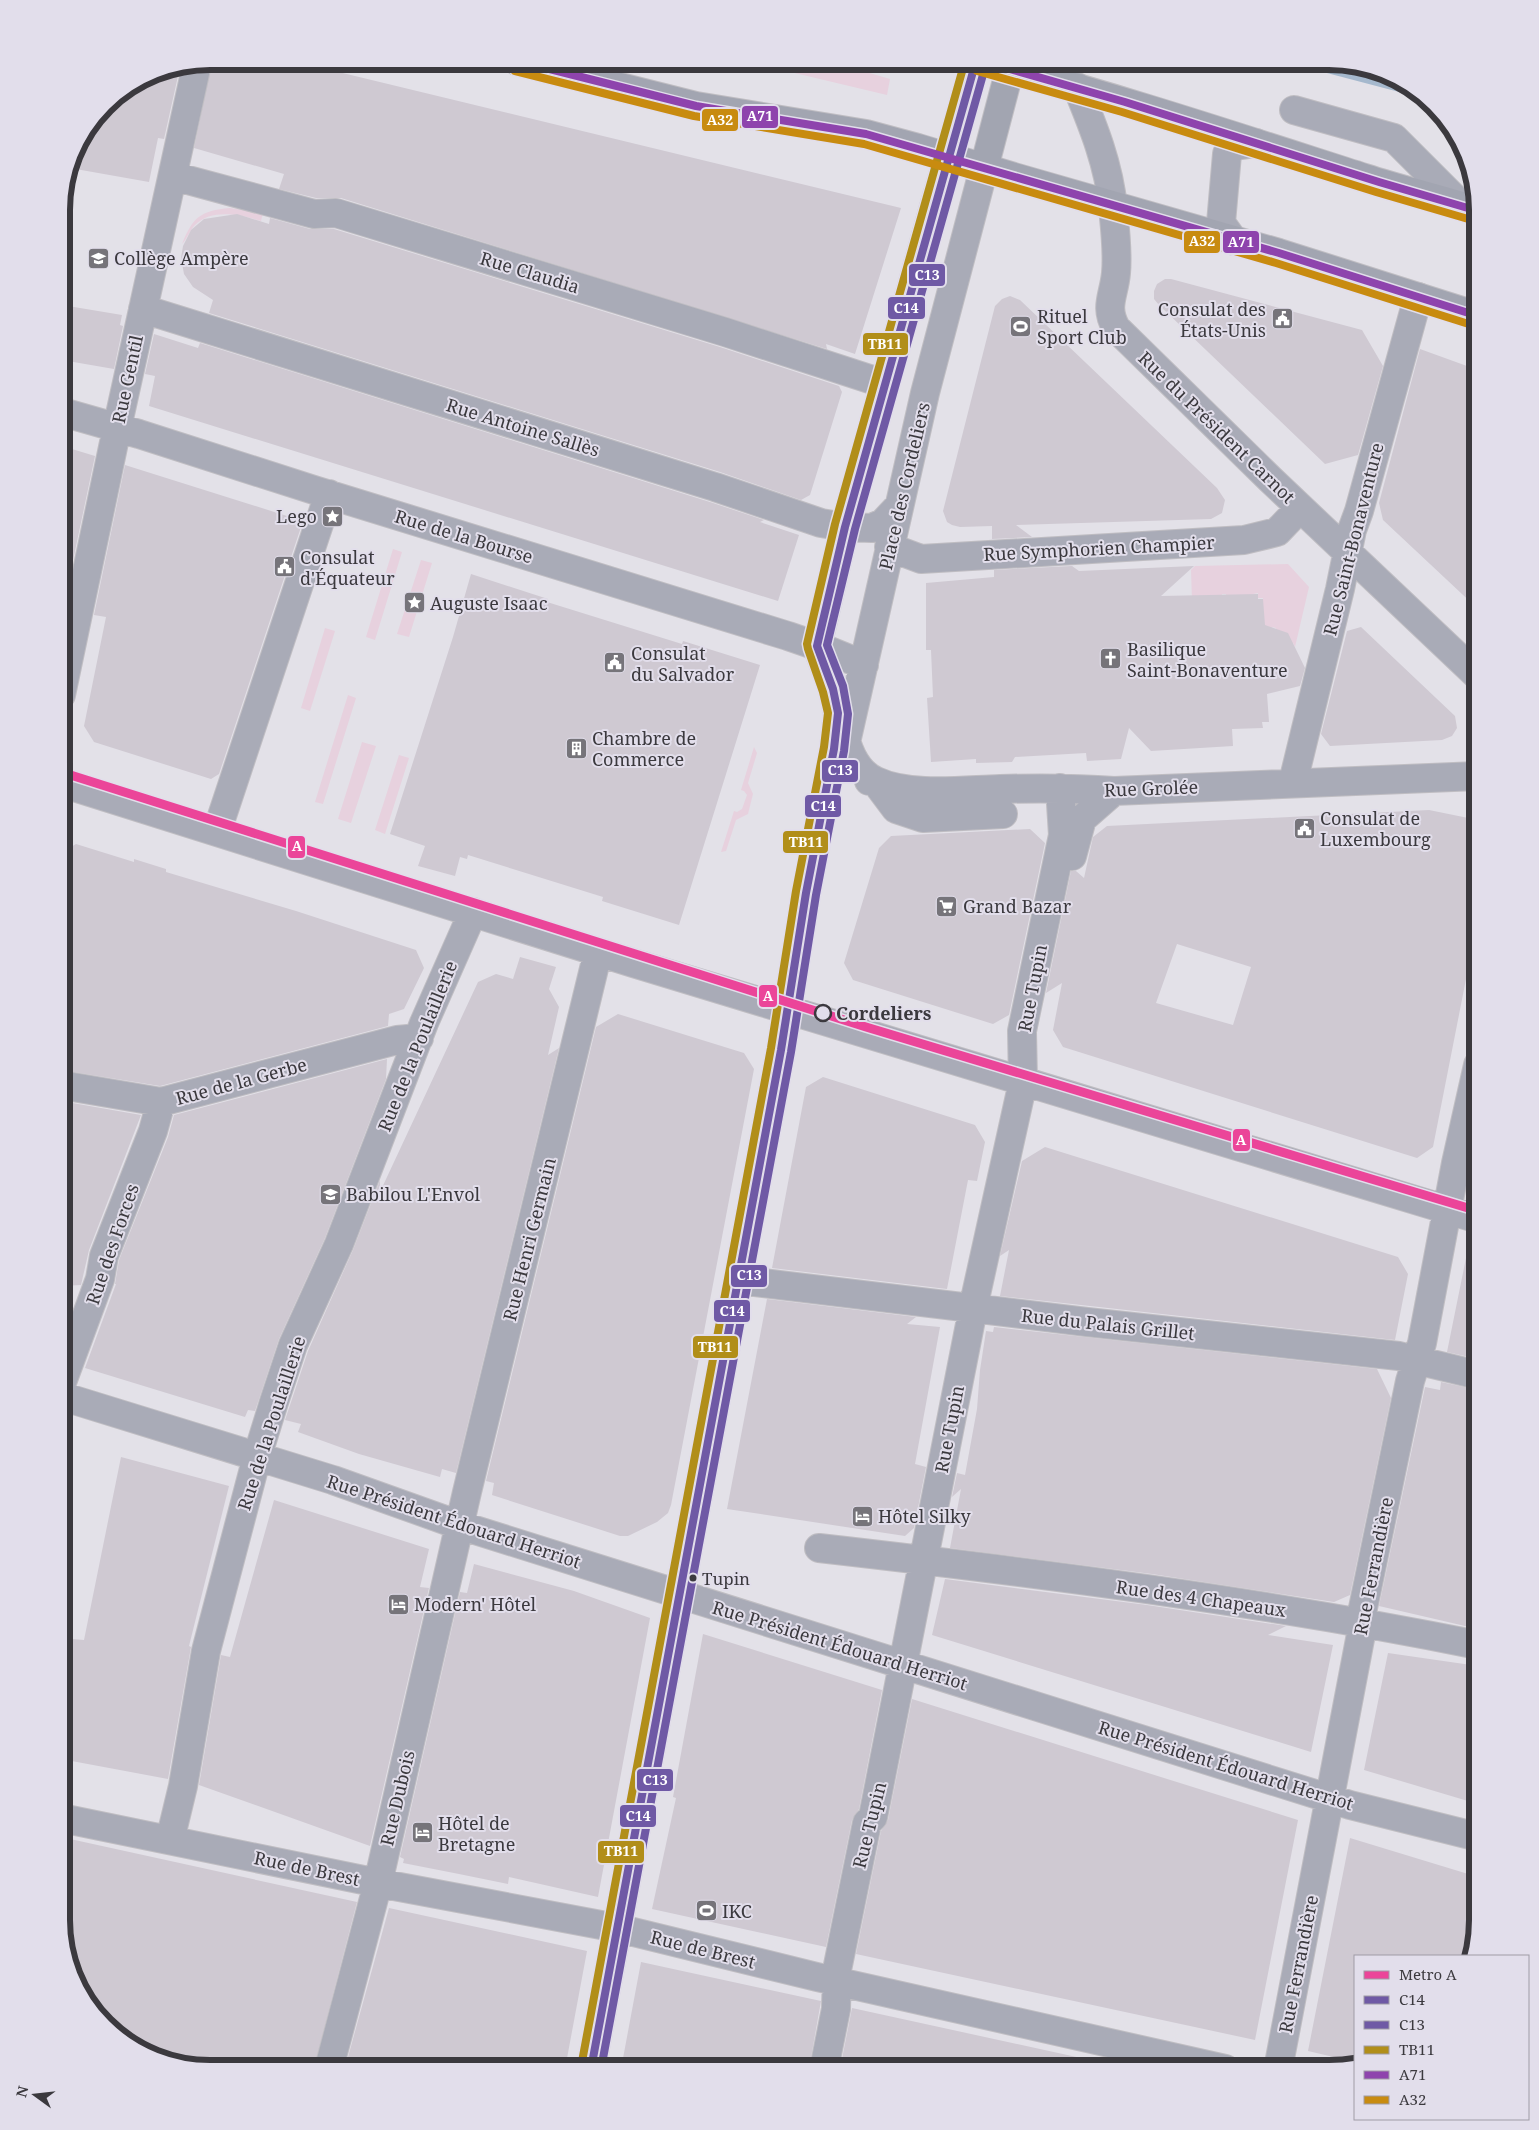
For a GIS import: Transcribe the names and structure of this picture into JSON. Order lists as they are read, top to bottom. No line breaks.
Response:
{"streets":{"street":["Rue Claudia","Rue Gentil","Rue Antoine Sallès","Rue du Président Carnot","Place des Cordeliers","Rue de la Bourse","Rue Saint-Bonaventure","Rue Symphorien Champier","Rue Grolée","Rue Tupin","Rue de la Poulaillerie","Rue de la Gerbe","Rue Henri Germain","Rue des Forces","Rue du Palais Grillet","Rue Président Édouard Herriot","Rue Ferrandière","Rue des 4 Chapeaux","Rue Dubois","Rue de Brest"]},"crossings":[["Rue Claudia","Rue Gentil"],["Rue Gentil","Rue Antoine Sallès"],["Rue Gentil","Rue de la Bourse"],["Rue Antoine Sallès","Place des Cordeliers"],["Rue du Président Carnot","Rue Saint-Bonaventure"],["Rue du Président Carnot","Rue Symphorien Champier"],["Place des Cordeliers","Rue de la Bourse"],["Place des Cordeliers","Rue Symphorien Champier"],["Place des Cordeliers","Rue Grolée"],["Place des Cordeliers","Rue du Palais Grillet"],["Place des Cordeliers","Rue Président Édouard Herriot"],["Place des Cordeliers","Rue de Brest"],["Rue Saint-Bonaventure","Rue Grolée"],["Rue Grolée","Rue Tupin"],["Rue Tupin","Rue du Palais Grillet"],["Rue Tupin","Rue Président Édouard Herriot"],["Rue Tupin","Rue des 4 Chapeaux"],["Rue Tupin","Rue de Brest"],["Rue de la Poulaillerie","Rue de la Gerbe"],["Rue de la Poulaillerie","Rue Président Édouard Herriot"],["Rue de la Poulaillerie","Rue de Brest"],["Rue de la Gerbe","Rue des Forces"],["Rue Henri Germain","Rue Président Édouard Herriot"],["Rue Henri Germain","Rue Dubois"],["Rue du Palais Grillet","Rue Ferrandière"],["Rue Président Édouard Herriot","Rue Ferrandière"],["Rue Président Édouard Herriot","Rue Dubois"],["Rue Ferrandière","Rue des 4 Chapeaux"],["Rue Dubois","Rue de Brest"]],"places":{"school or university":["Collège Ampère","Babilou L'Envol"],"public building":["Consulat des États-Unis","Consulat d'Équateur","Consulat du Salvador","Consulat de Luxembourg"],"sports":["Rituel Sport Club","IKC"],"place":["Lego","Auguste Isaac"],"church":["Basilique Saint-Bonaventure"],"building":["Chambre de Commerce"],"supermarket":["Grand Bazar"],"other":["Cordeliers","Tupin"],"hotel":["Hôtel Silky","Modern' Hôtel","Hôtel de Bretagne"]},"lines":["transit line C14","transit line C13","transit line TB11","transit line A71","transit line A32","metro line A"],"legend":["Metro A","C14","C13","TB11","A71","A32"],"north":"left"}
